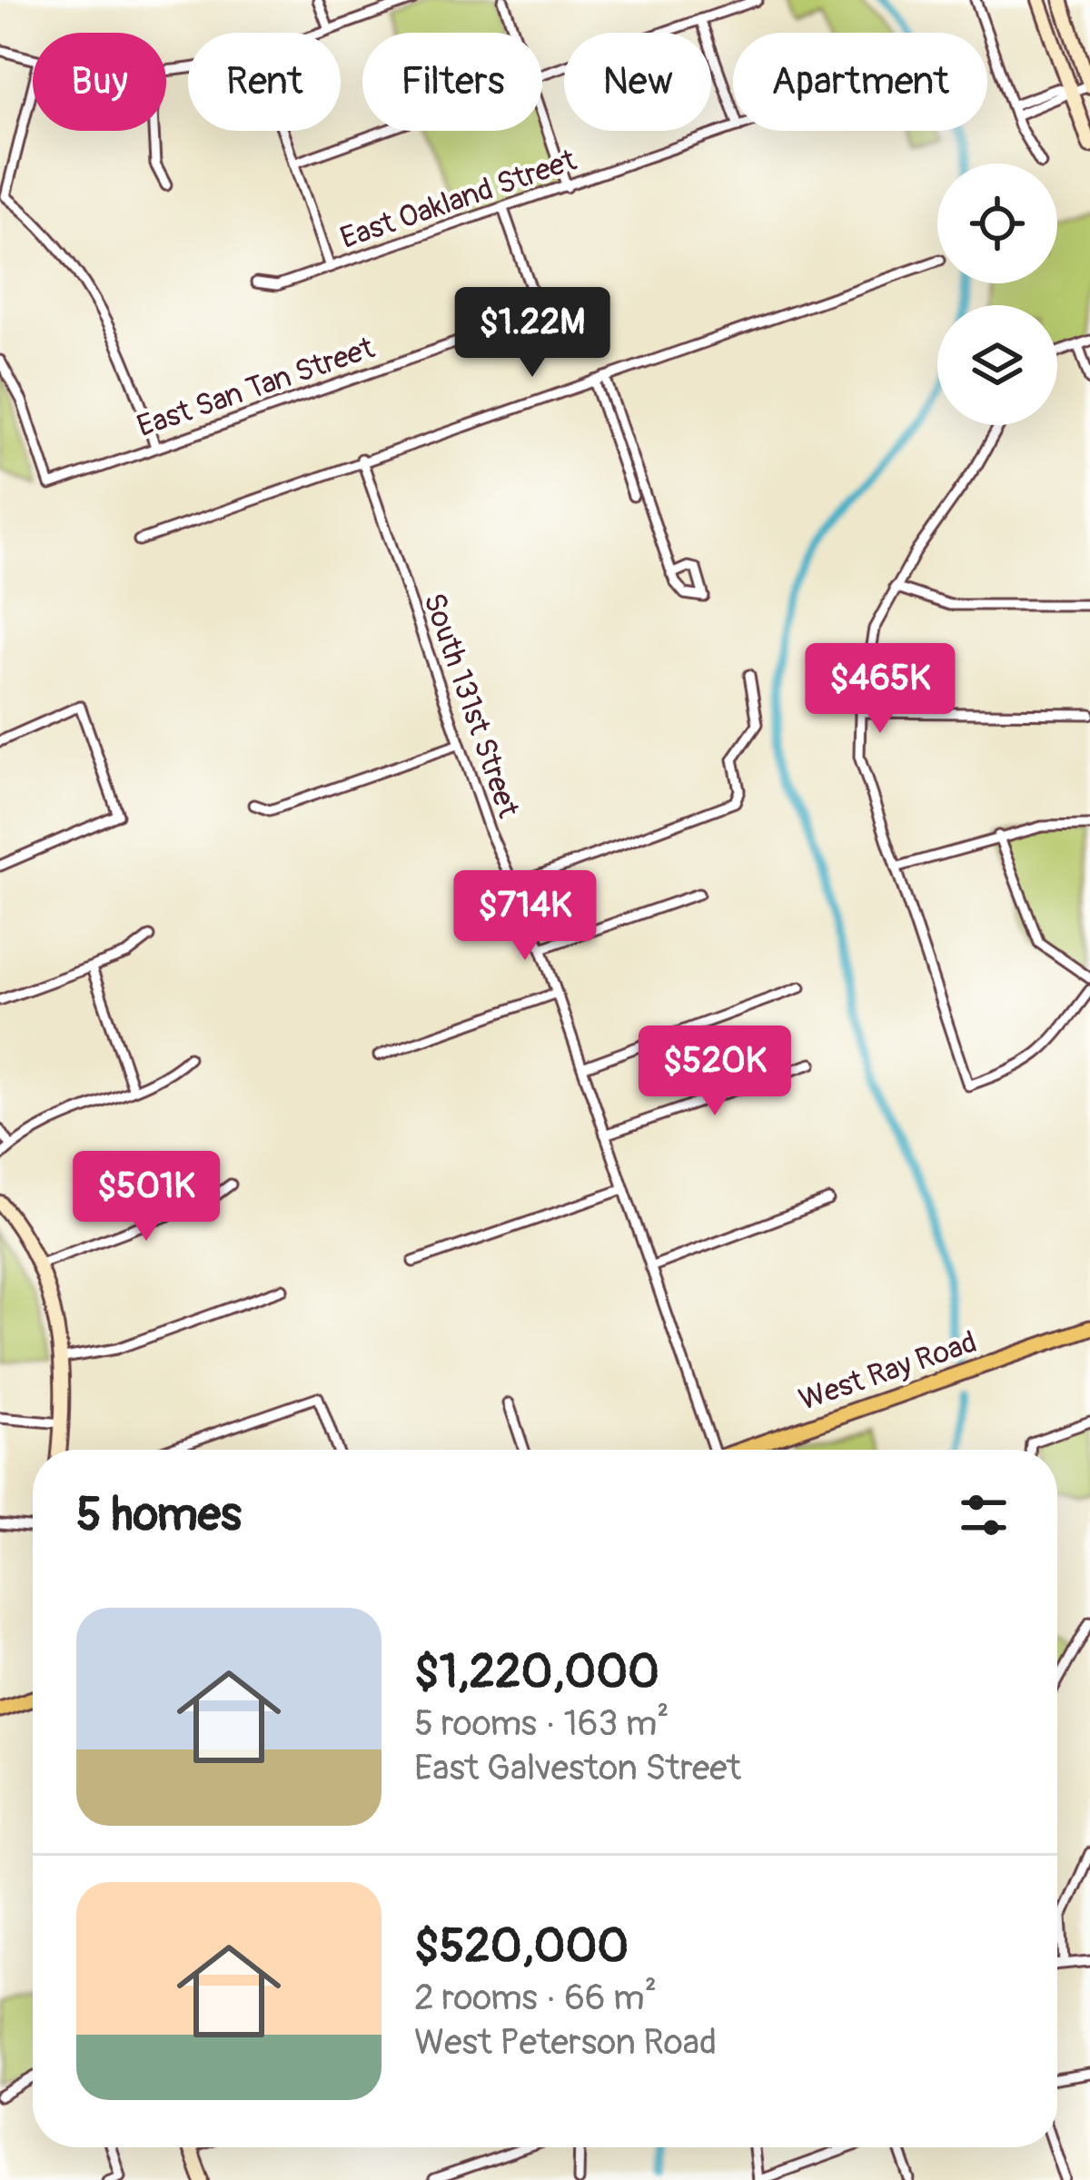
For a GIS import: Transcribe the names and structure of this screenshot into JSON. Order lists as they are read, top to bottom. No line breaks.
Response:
{"streets":{"main road":["West Ray Road"],"street":["East Oakland Street","East San Tan Street","South 131st Street"]},"crossings":[["East Oakland Street","East San Tan Street"]],"page":{"chip":["Buy","Rent","Filters","New","Apartment"],"price":["$1.22M","$465K","$714K","$520K","$501K"],"heading":"5 homes","list":[{"name":"$1,220,000","note":"5 rooms · 163 m² · East Galveston Street"},{"name":"$520,000","note":"2 rooms · 66 m² · West Peterson Road"}]}}
